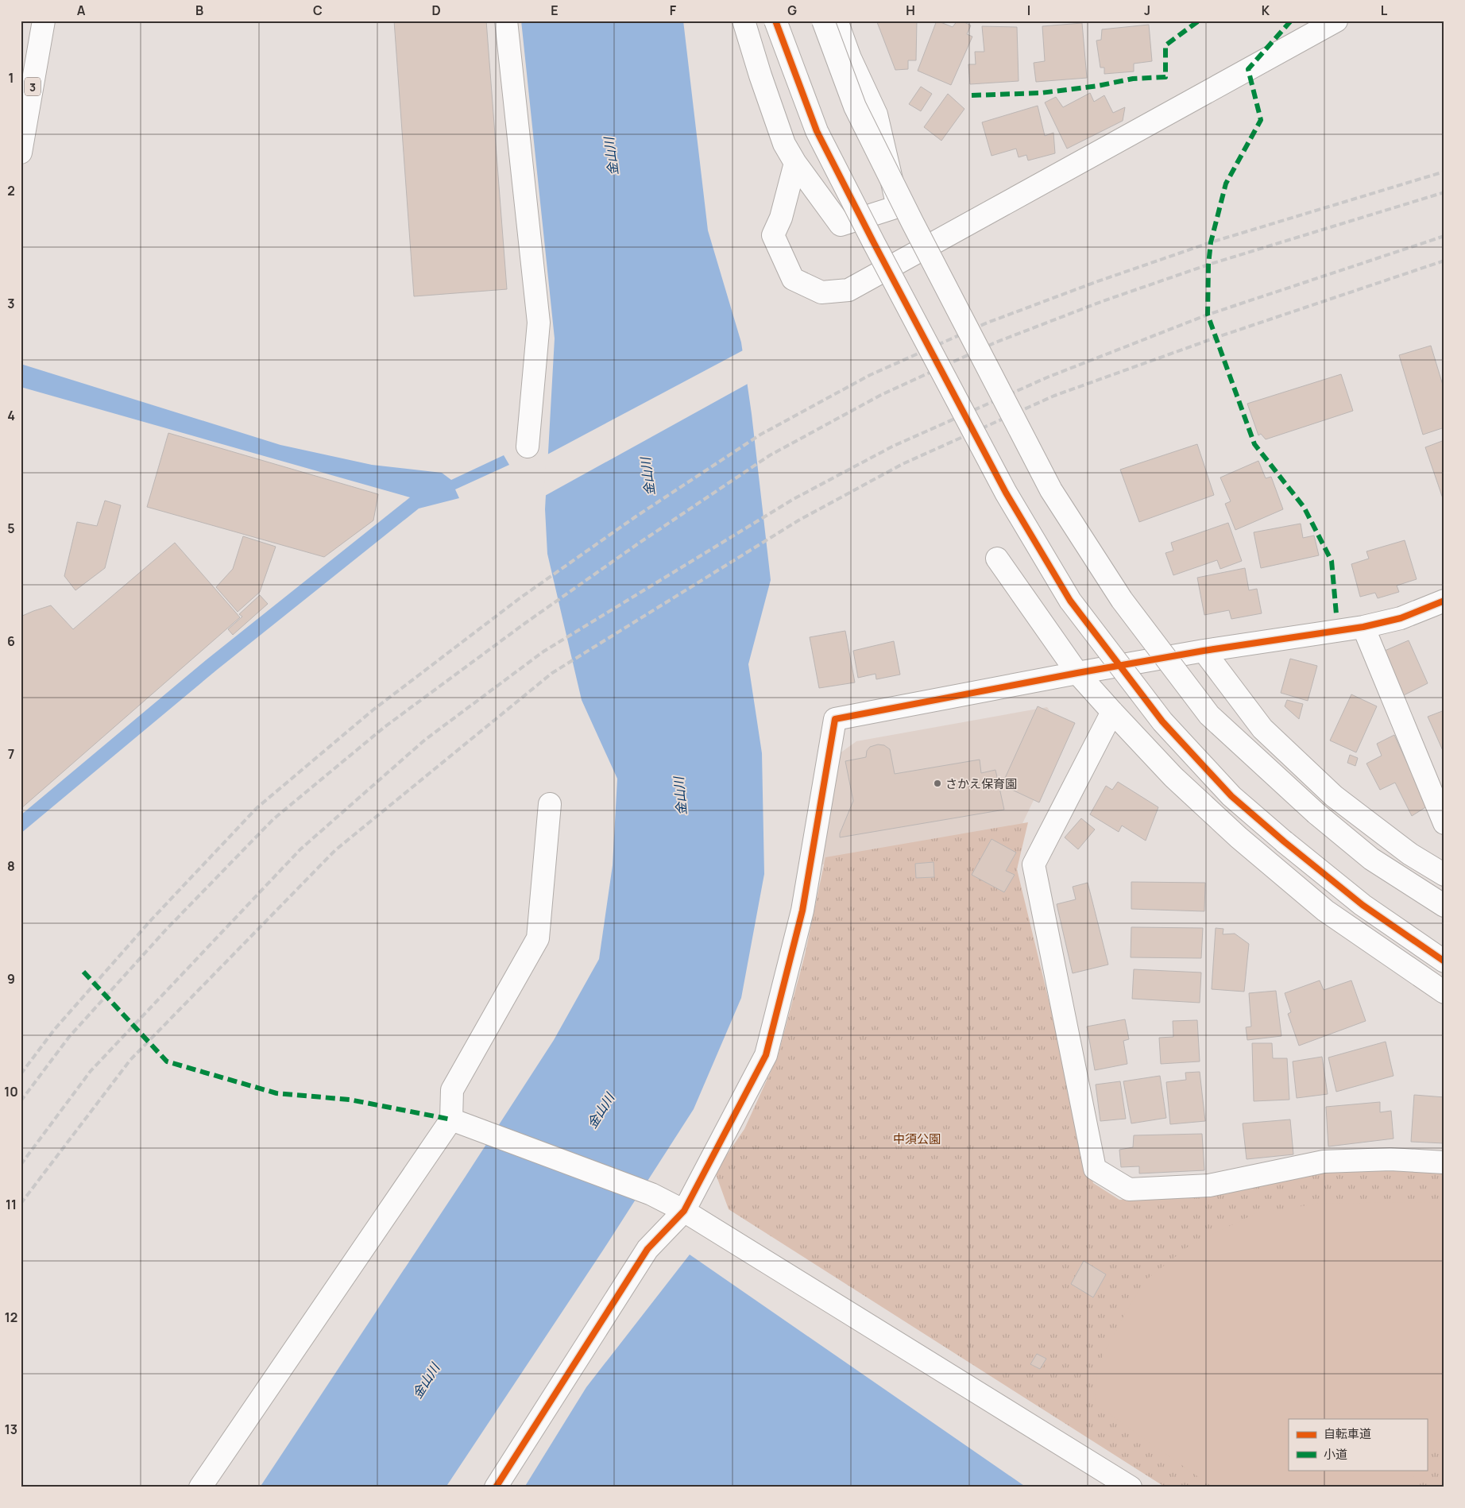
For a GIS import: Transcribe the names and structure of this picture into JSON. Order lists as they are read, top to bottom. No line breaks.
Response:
{"streets":{"main road":["3"]},"water":["金山川"],"parks":["中須公園"],"places":["さかえ保育園"],"legend":["自転車道","小道"],"grid":{"columns":["A","B","C","D","E","F","G","H","I","J","K","L"],"rows":["1","2","3","4","5","6","7","8","9","10","11","12","13"]}}
